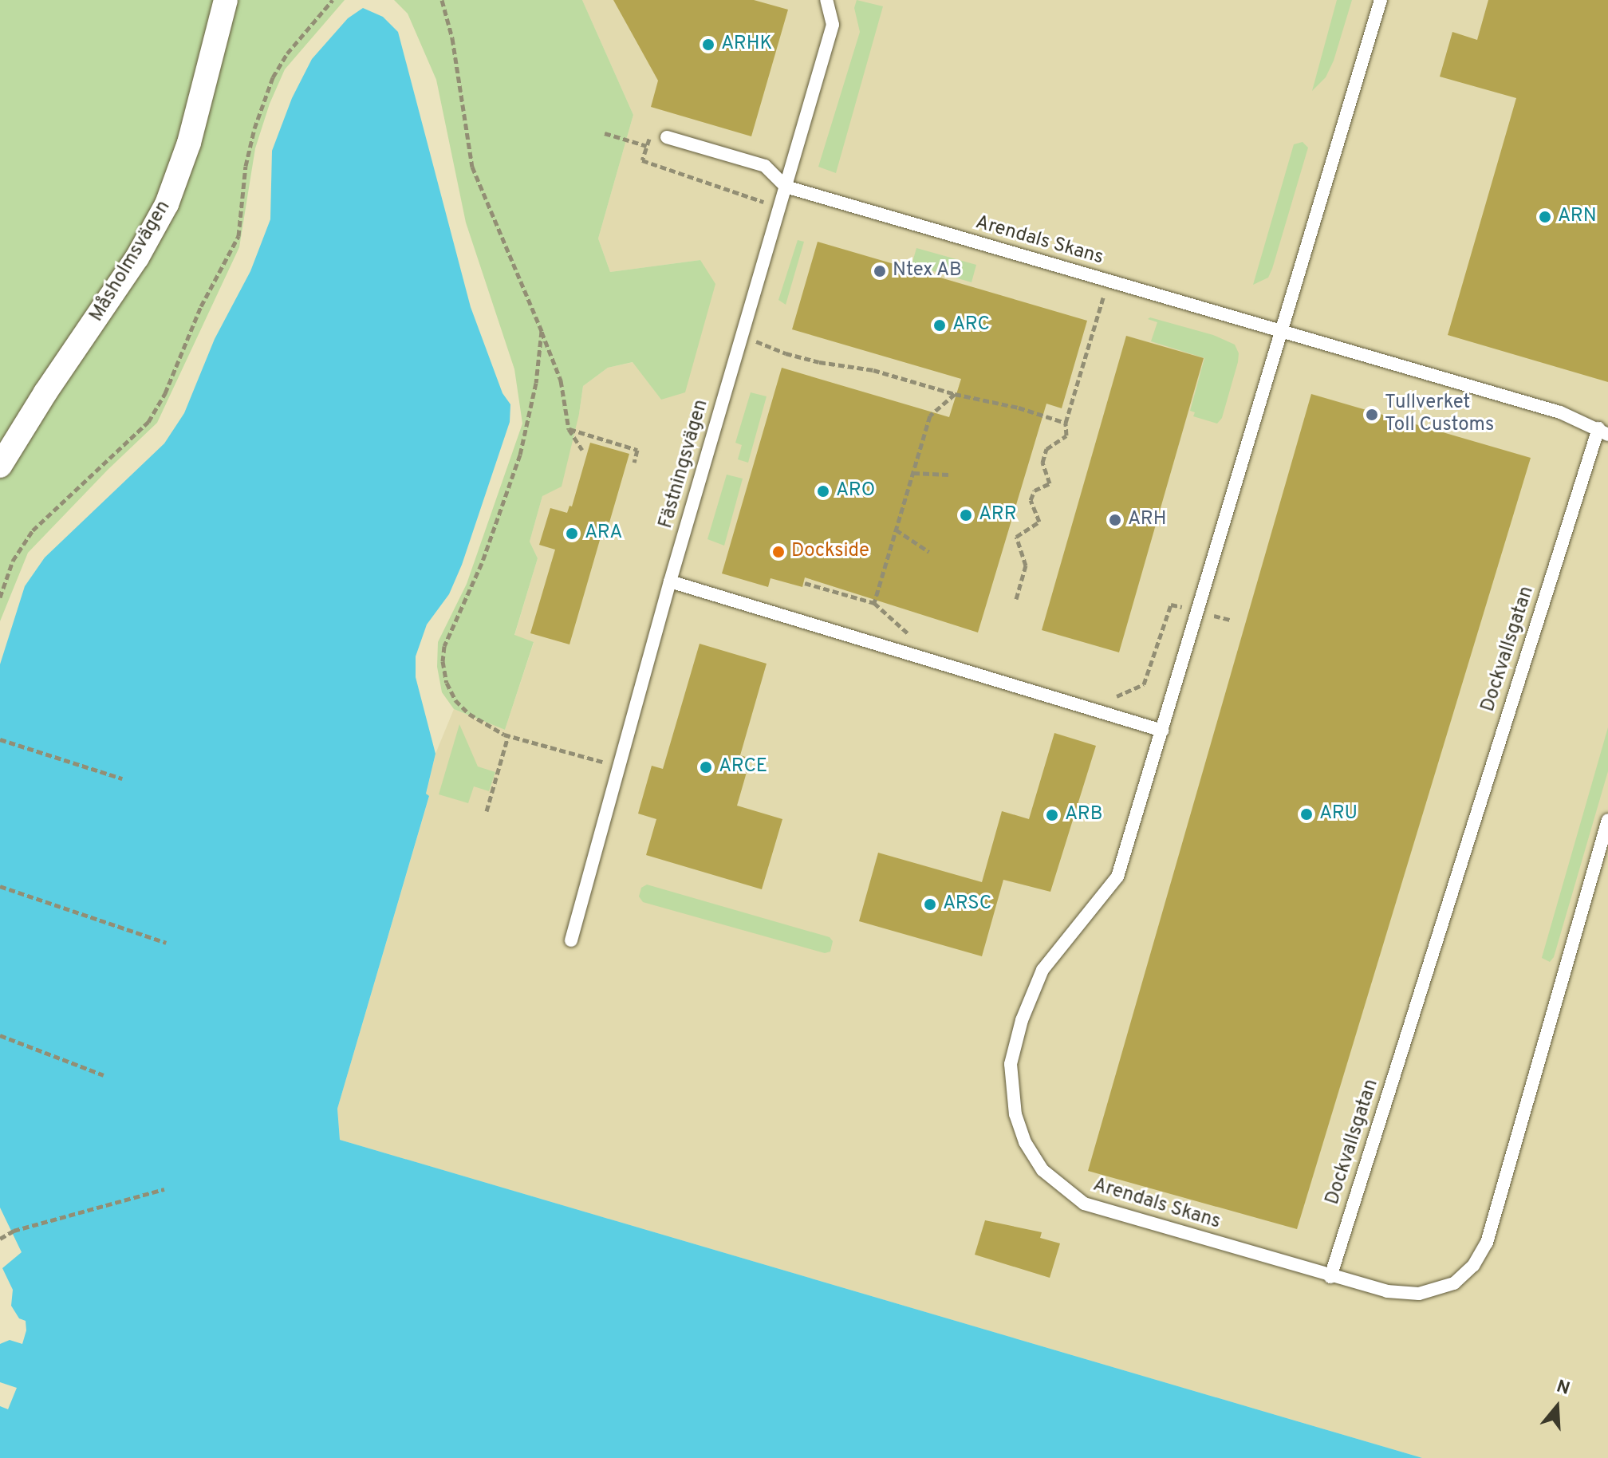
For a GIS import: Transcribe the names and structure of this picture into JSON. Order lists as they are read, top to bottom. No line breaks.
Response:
{"streets":{"street":["Måsholmsvägen"],"lane":["Arendals Skans","Fästningsvägen","Dockvallsgatan"]},"crossings":[["Arendals Skans","Fästningsvägen"],["Arendals Skans","Dockvallsgatan"]],"places":["ARHK","ARN","Ntex AB","ARC","Tullverket Toll Customs","ARO","ARR","ARH","ARA","Dockside","ARCE","ARU","ARB","ARSC"],"north":"top"}
